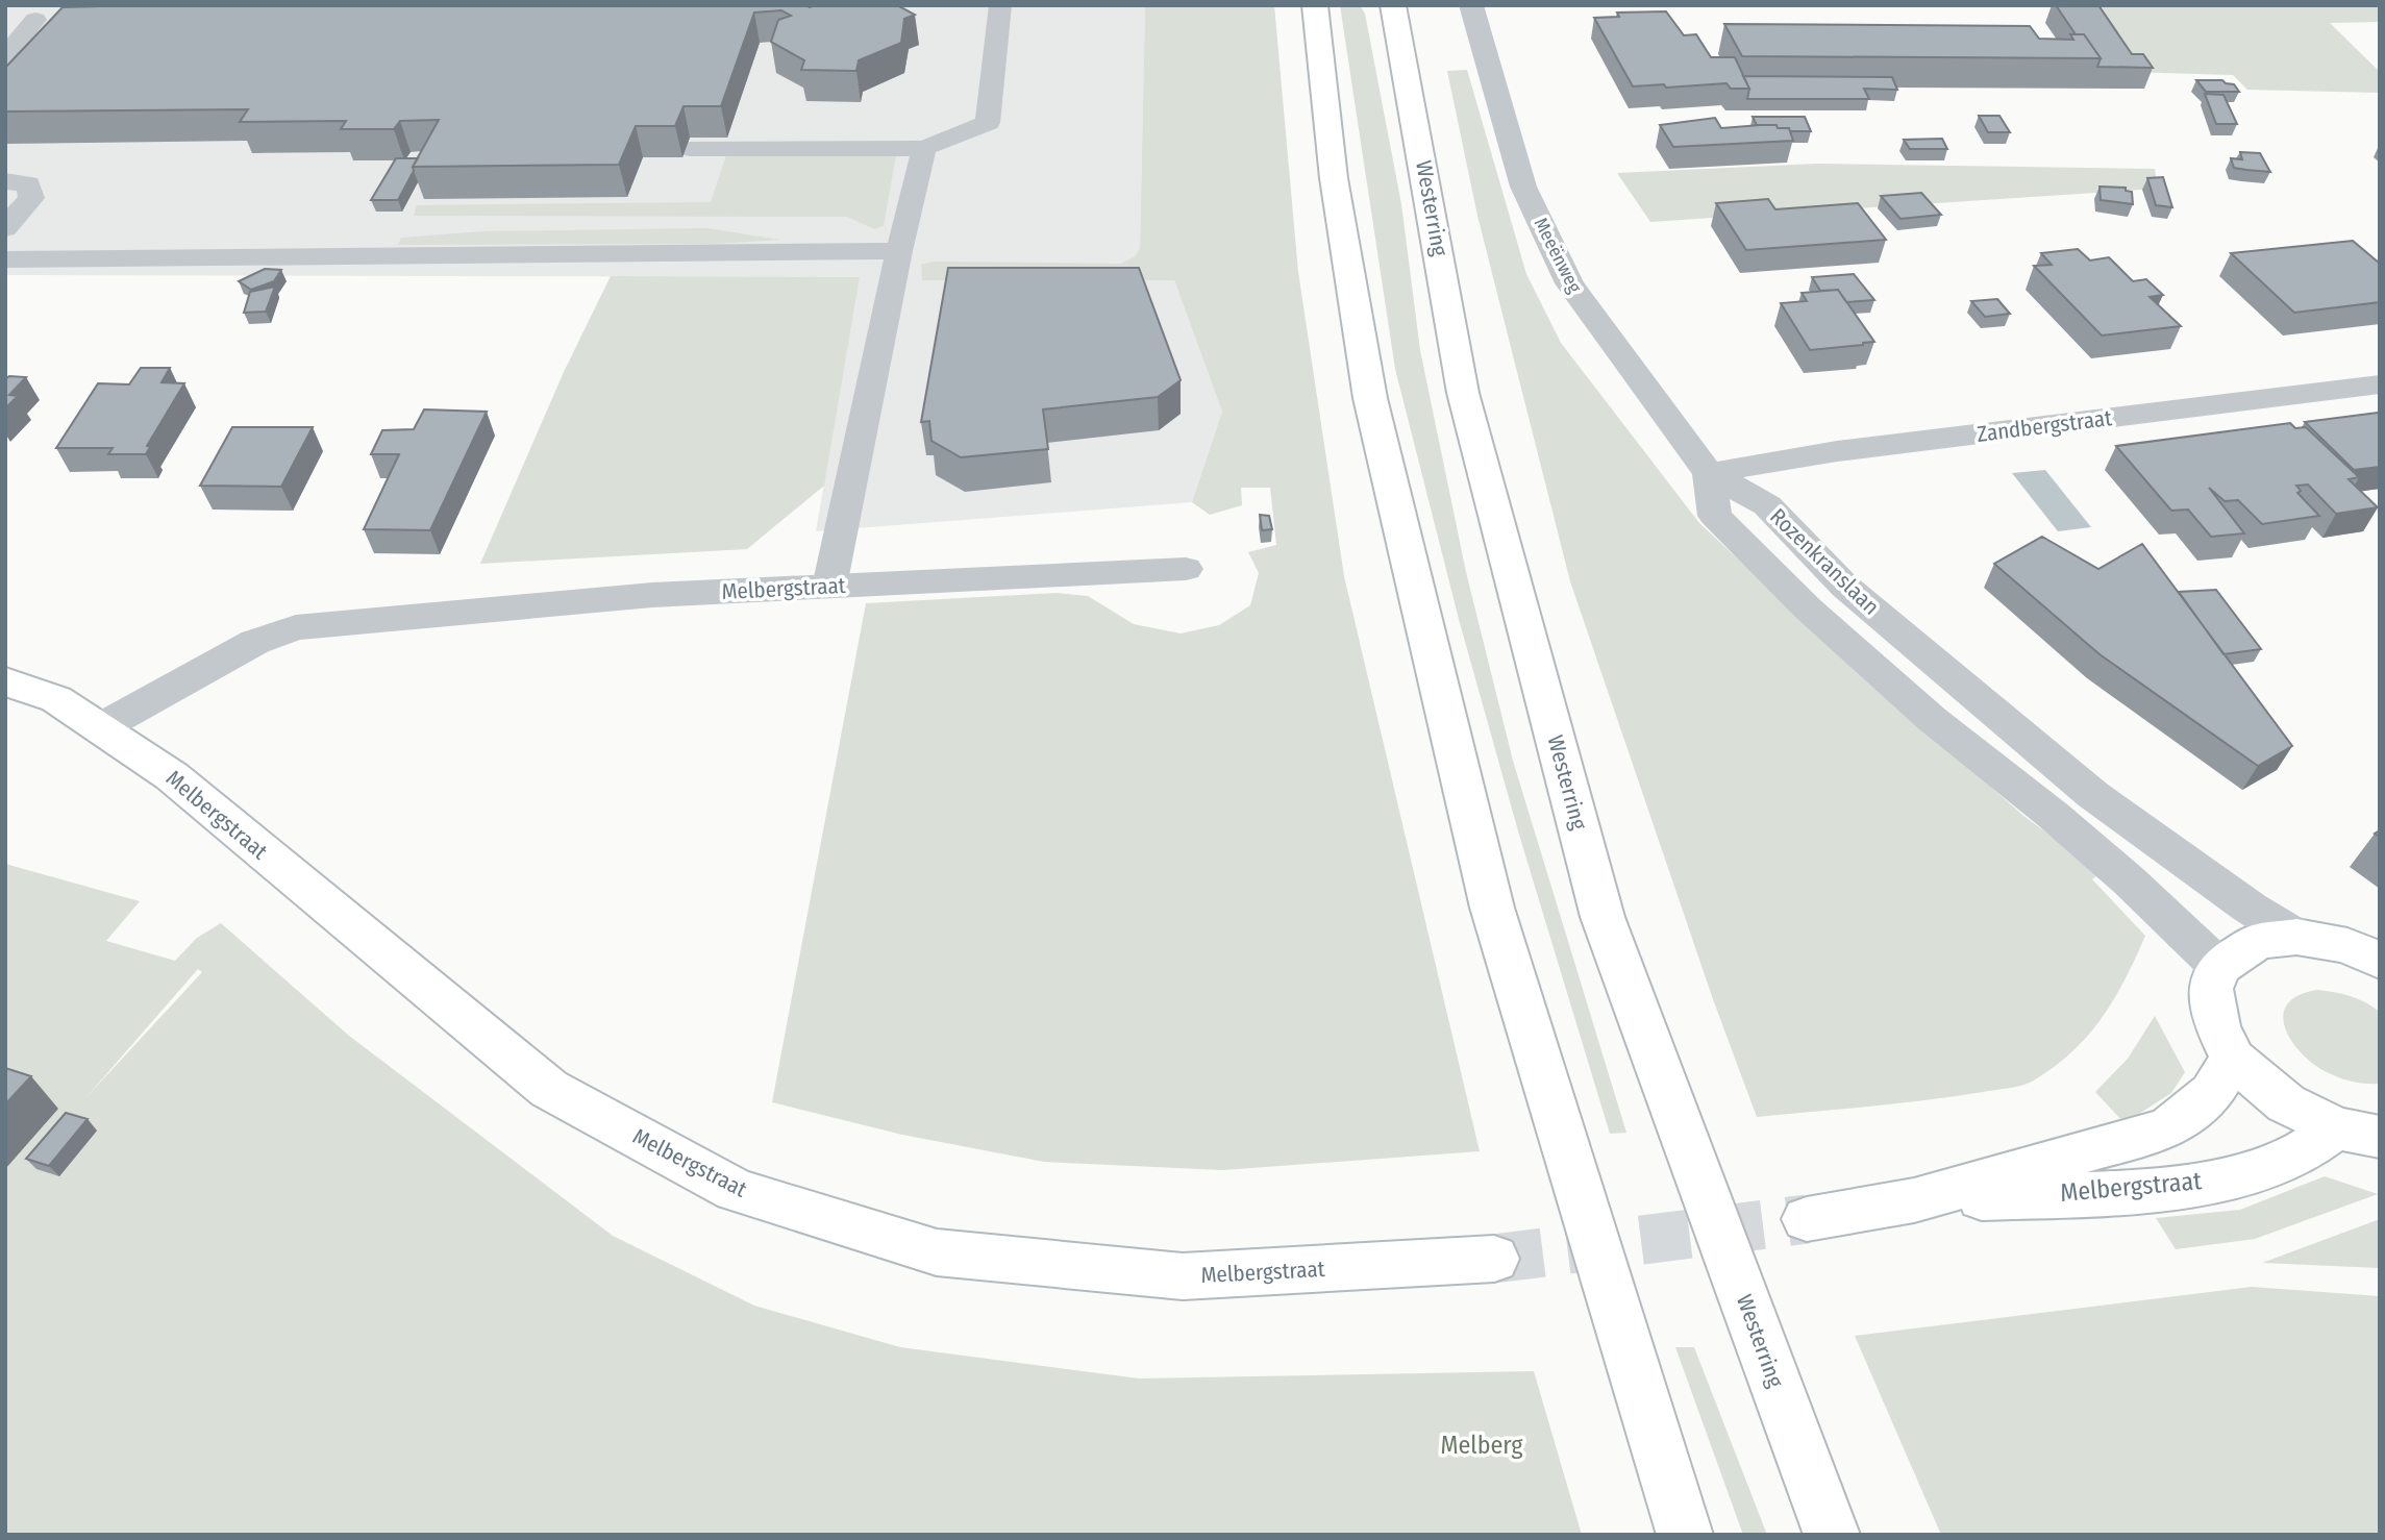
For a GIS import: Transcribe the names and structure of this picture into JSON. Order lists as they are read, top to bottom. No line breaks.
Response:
{"streets":{"main road":["Westerring","Rozenkranslaan","Melbergstraat"],"street":["Meeënweg","Zandbergstraat"]},"crossings":[["Meeënweg","Zandbergstraat"],["Meeënweg","Rozenkranslaan"],["Zandbergstraat","Rozenkranslaan"]],"parks":["Melberg"]}
